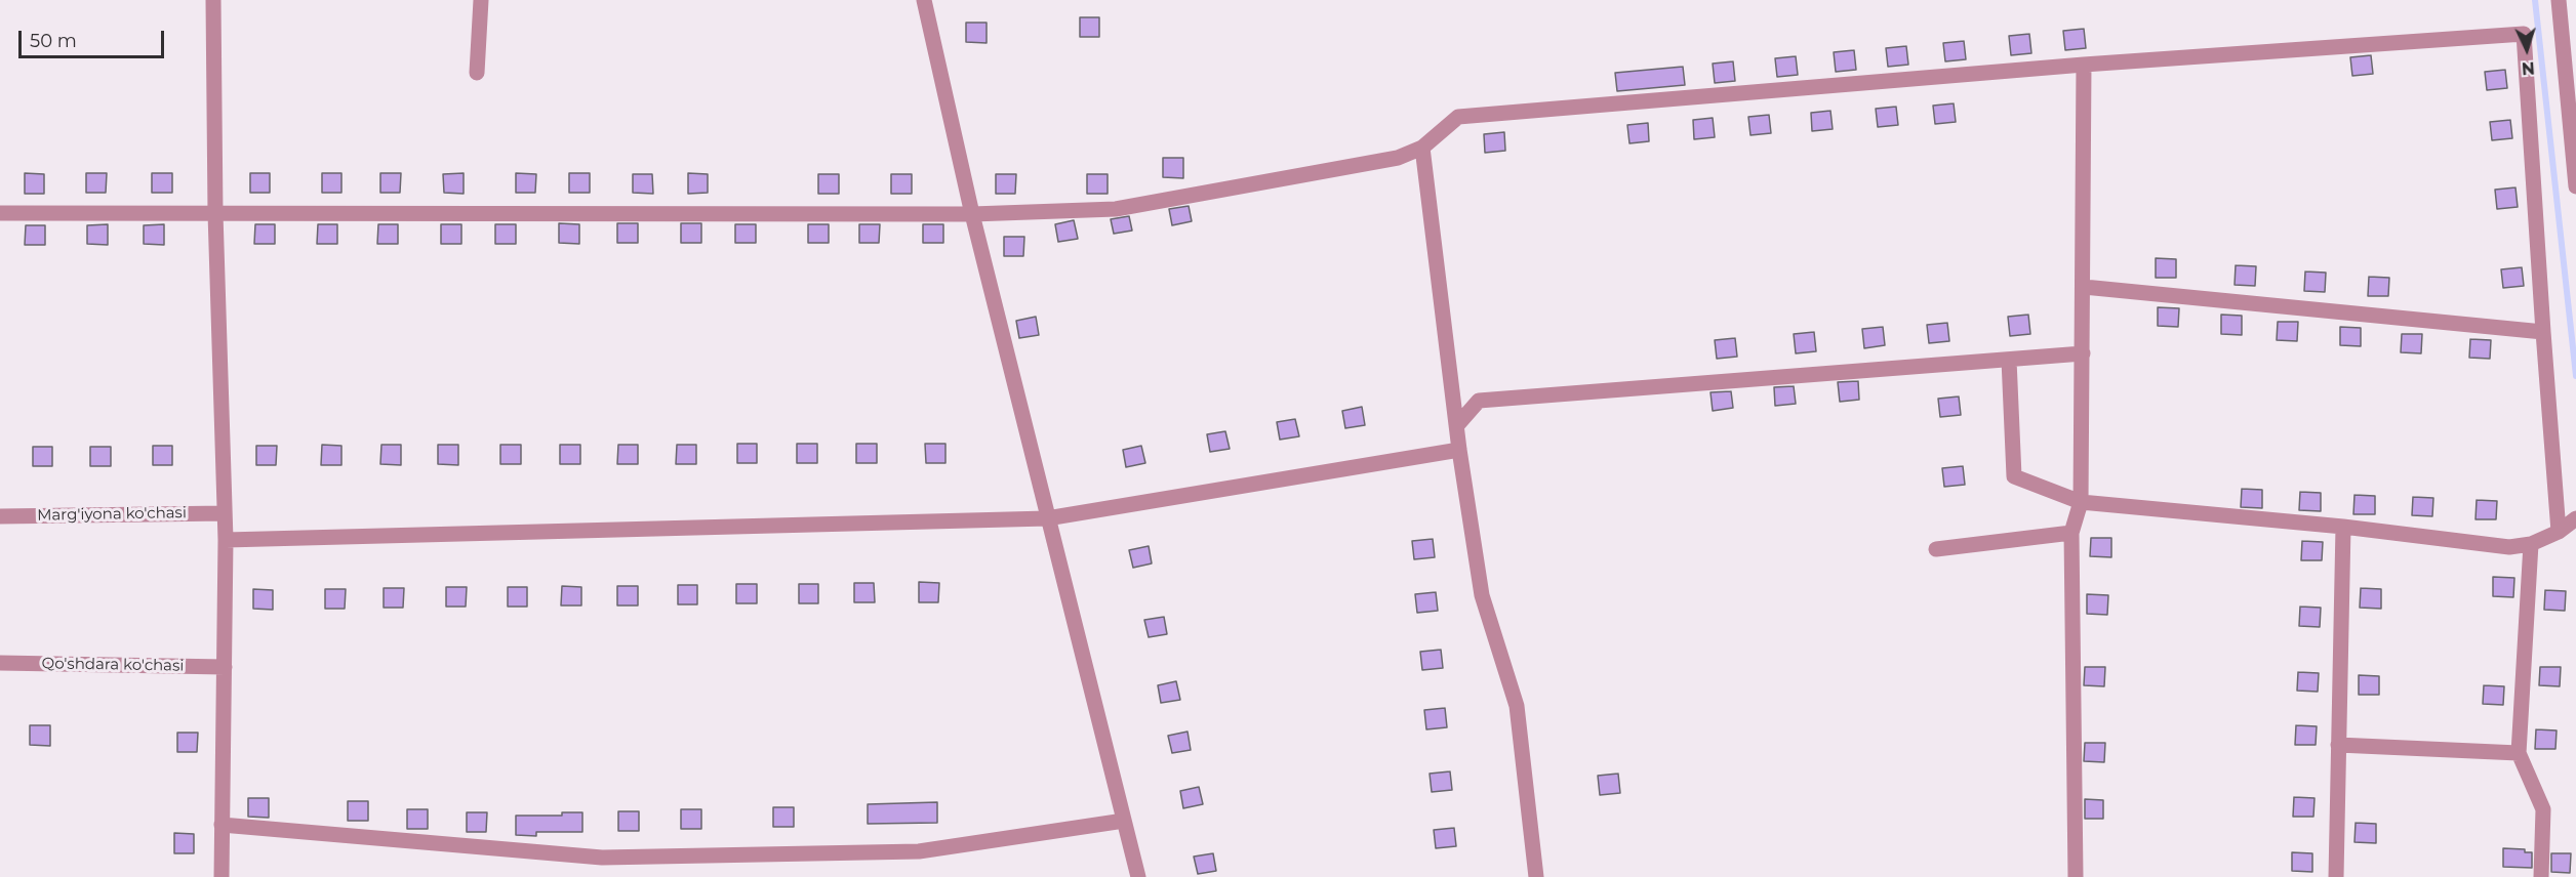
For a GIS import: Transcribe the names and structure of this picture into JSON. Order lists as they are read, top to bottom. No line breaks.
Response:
{"streets":{"street":["Marg'iyona ko'chasi","Qo'shdara ko'chasi"]},"scale_bar":"50 m","north":"bottom"}
